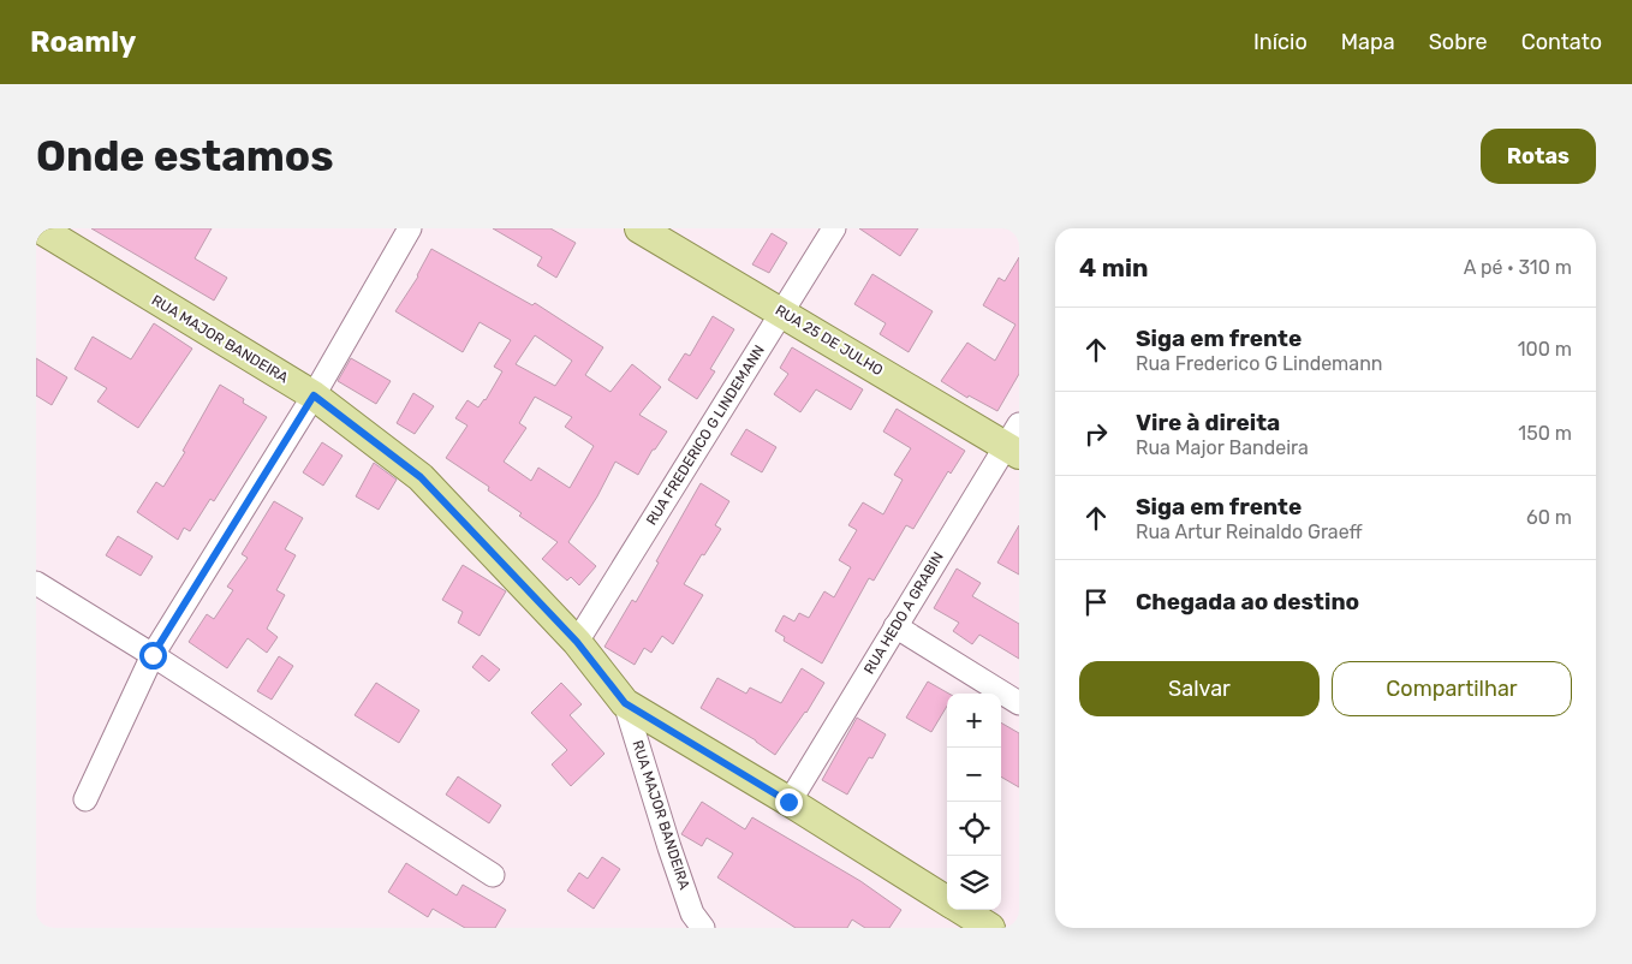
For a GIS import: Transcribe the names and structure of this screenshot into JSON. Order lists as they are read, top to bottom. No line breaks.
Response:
{"streets":{"main road":["RUA MAJOR BANDEIRA","RUA 25 DE JULHO"],"street":["RUA FREDERICO G LINDEMANN","RUA HEDO A GRABIN"]},"crossings":[["RUA MAJOR BANDEIRA","RUA FREDERICO G LINDEMANN"],["RUA 25 DE JULHO","RUA FREDERICO G LINDEMANN"],["RUA 25 DE JULHO","RUA HEDO A GRABIN"]],"page":{"header":"Roamly","nav":["Início","Mapa","Sobre","Contato"],"buttons":["Rotas",["Salvar","Compartilhar"]],"title":"Onde estamos","heading":["4 min","A pé · 310 m"],"list":[["Siga em frente","Rua Frederico G Lindemann","100 m"],["Vire à direita","Rua Major Bandeira","150 m"],["Siga em frente","Rua Artur Reinaldo Graeff","60 m"],"Chegada ao destino"],"map_buttons":["+","−"]}}
